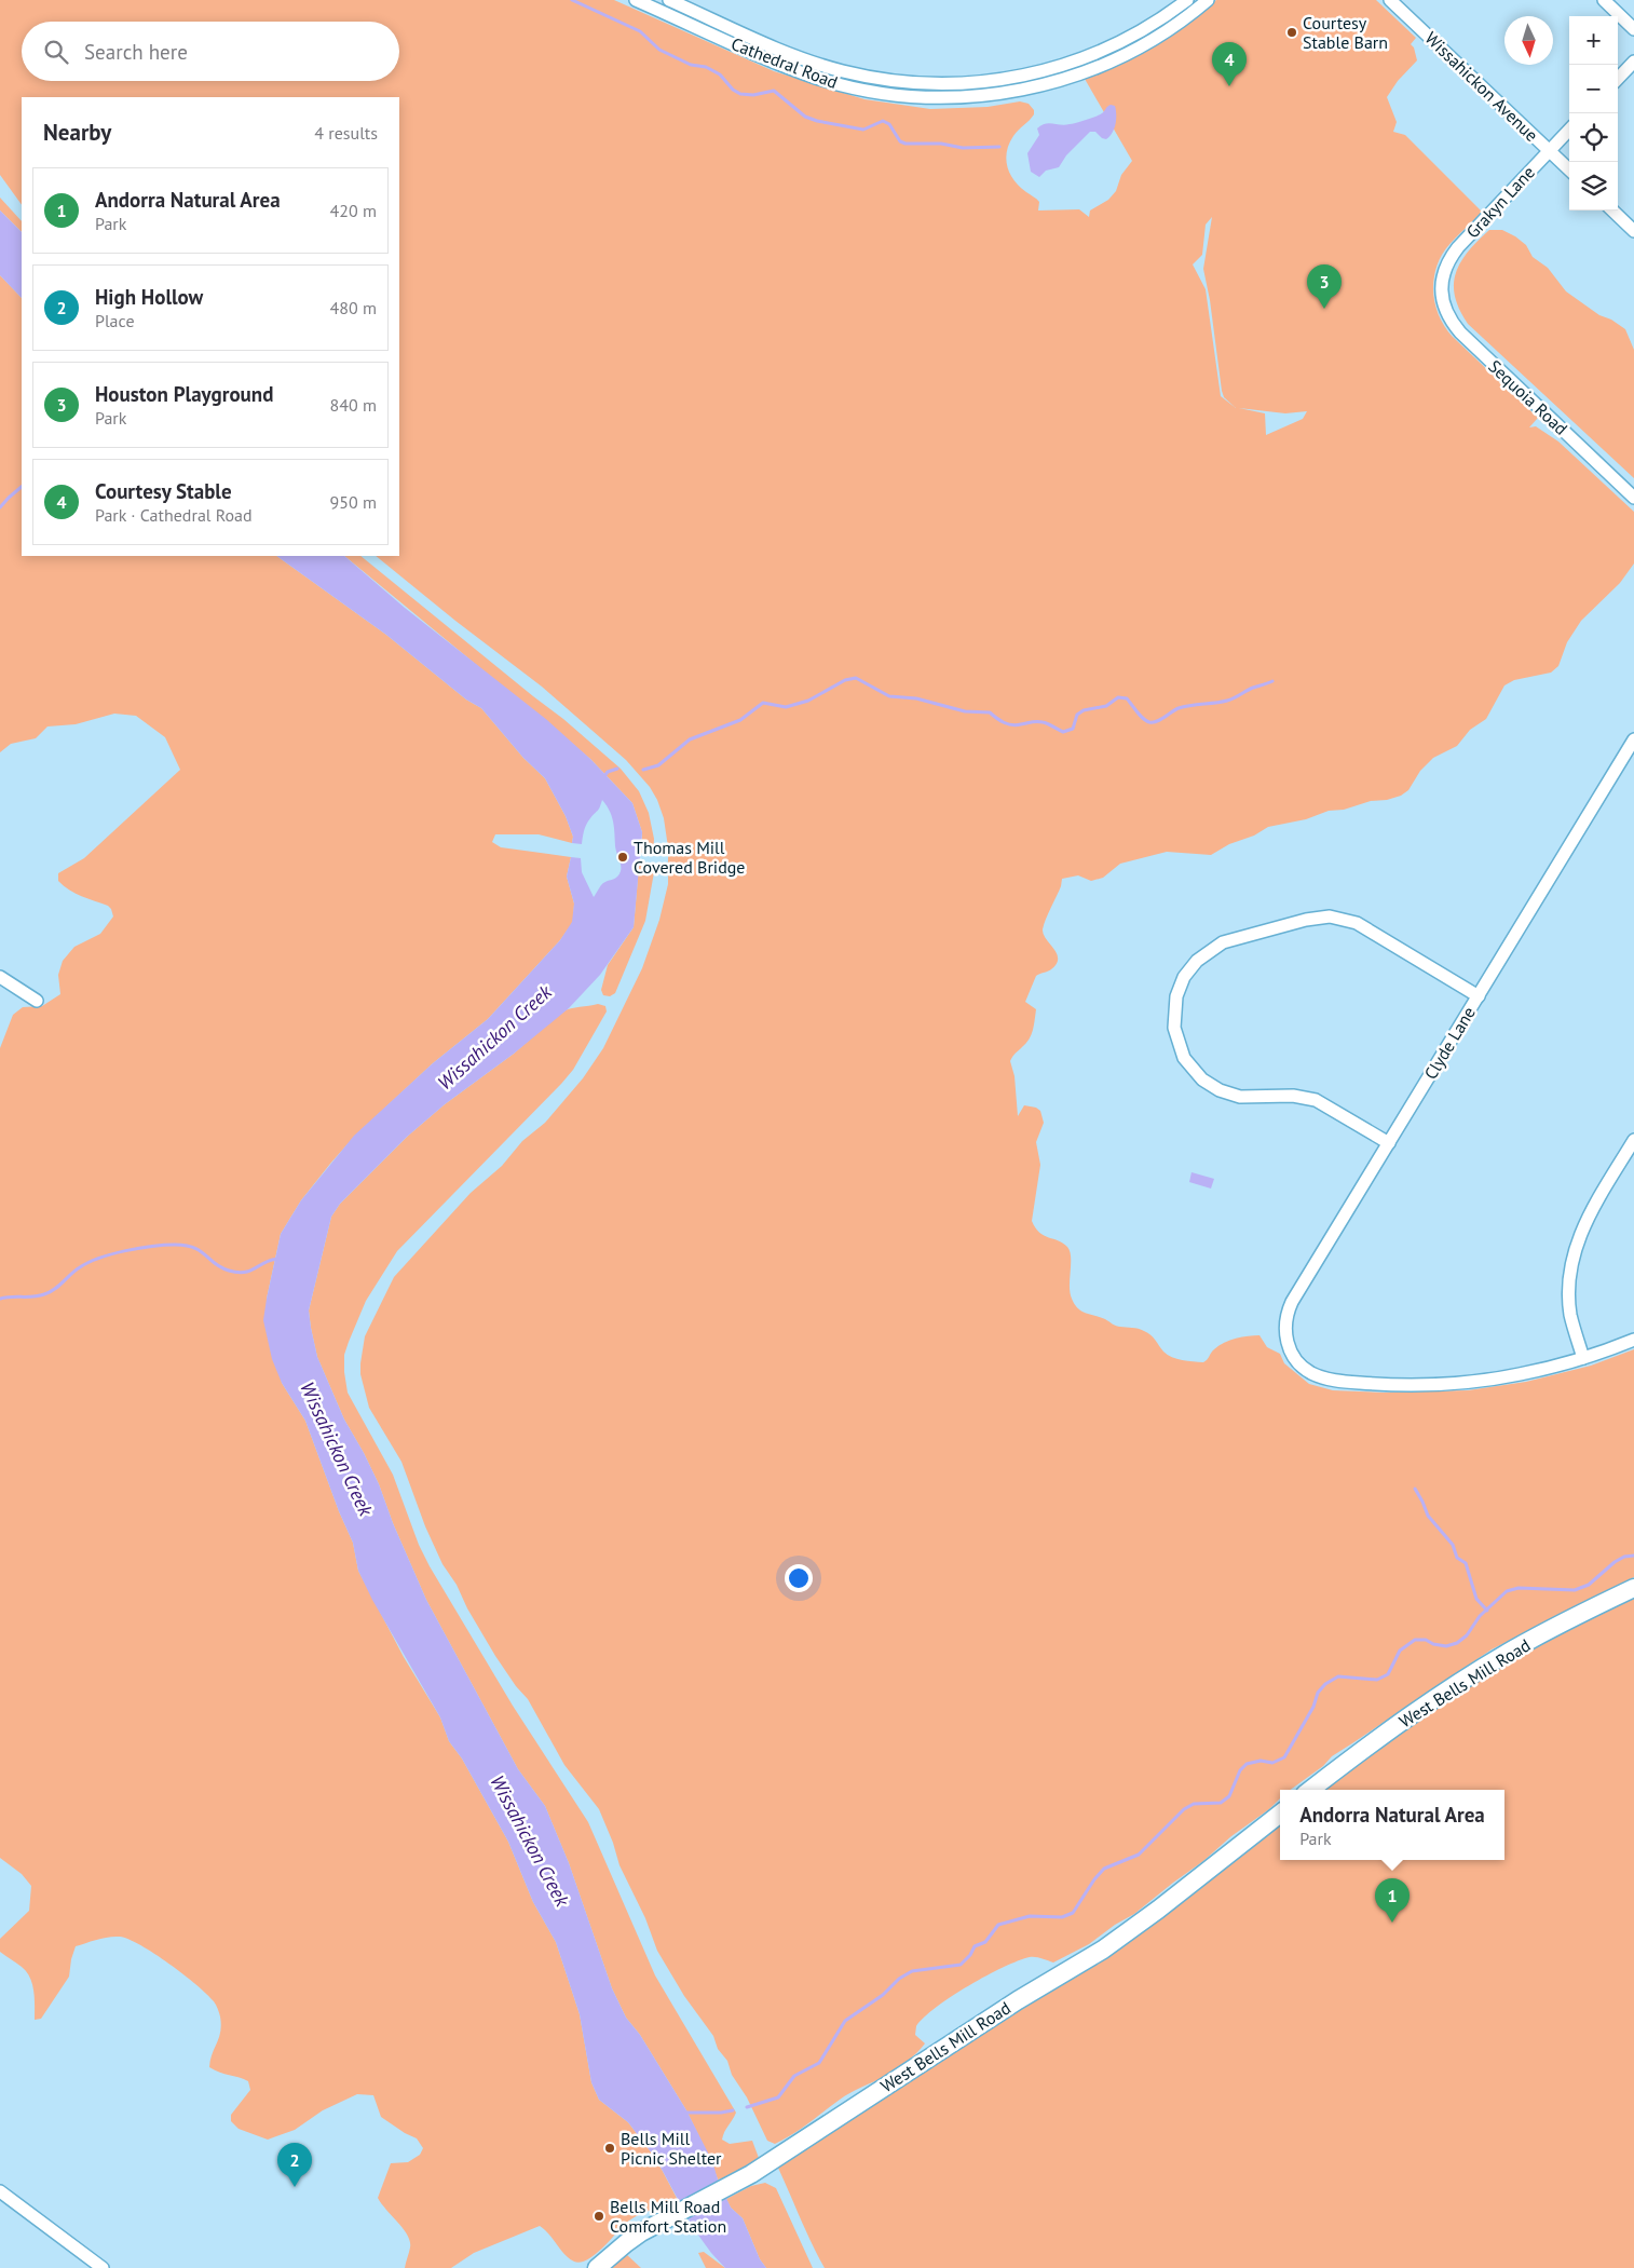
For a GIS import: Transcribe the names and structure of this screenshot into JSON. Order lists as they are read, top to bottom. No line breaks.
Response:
{"streets":{"street":["Cathedral Road","Wissahickon Avenue","Grakyn Lane","Sequoia Road","Clyde Lane","West Bells Mill Road"]},"crossings":[["Wissahickon Avenue","Grakyn Lane"],["Grakyn Lane","Sequoia Road"]],"water":["Wissahickon Creek"],"places":["Courtesy Stable Barn","Thomas Mill Covered Bridge","Bells Mill Picnic Shelter","Bells Mill Road Comfort Station"],"north":"bottom","page":{"map_buttons":["+","−"],"search":"Search here","pins":["4","3","1","2"],"heading":["Nearby","4 results"],"list":[{"mark":"1","name":"Andorra Natural Area","note":"Park","value":"420 m"},{"mark":"2","name":"High Hollow","note":"Place","value":"480 m"},{"mark":"3","name":"Houston Playground","note":"Park","value":"840 m"},{"mark":"4","name":"Courtesy Stable","note":"Park · Cathedral Road","value":"950 m"}],"popup":["Andorra Natural Area","Park"]}}
